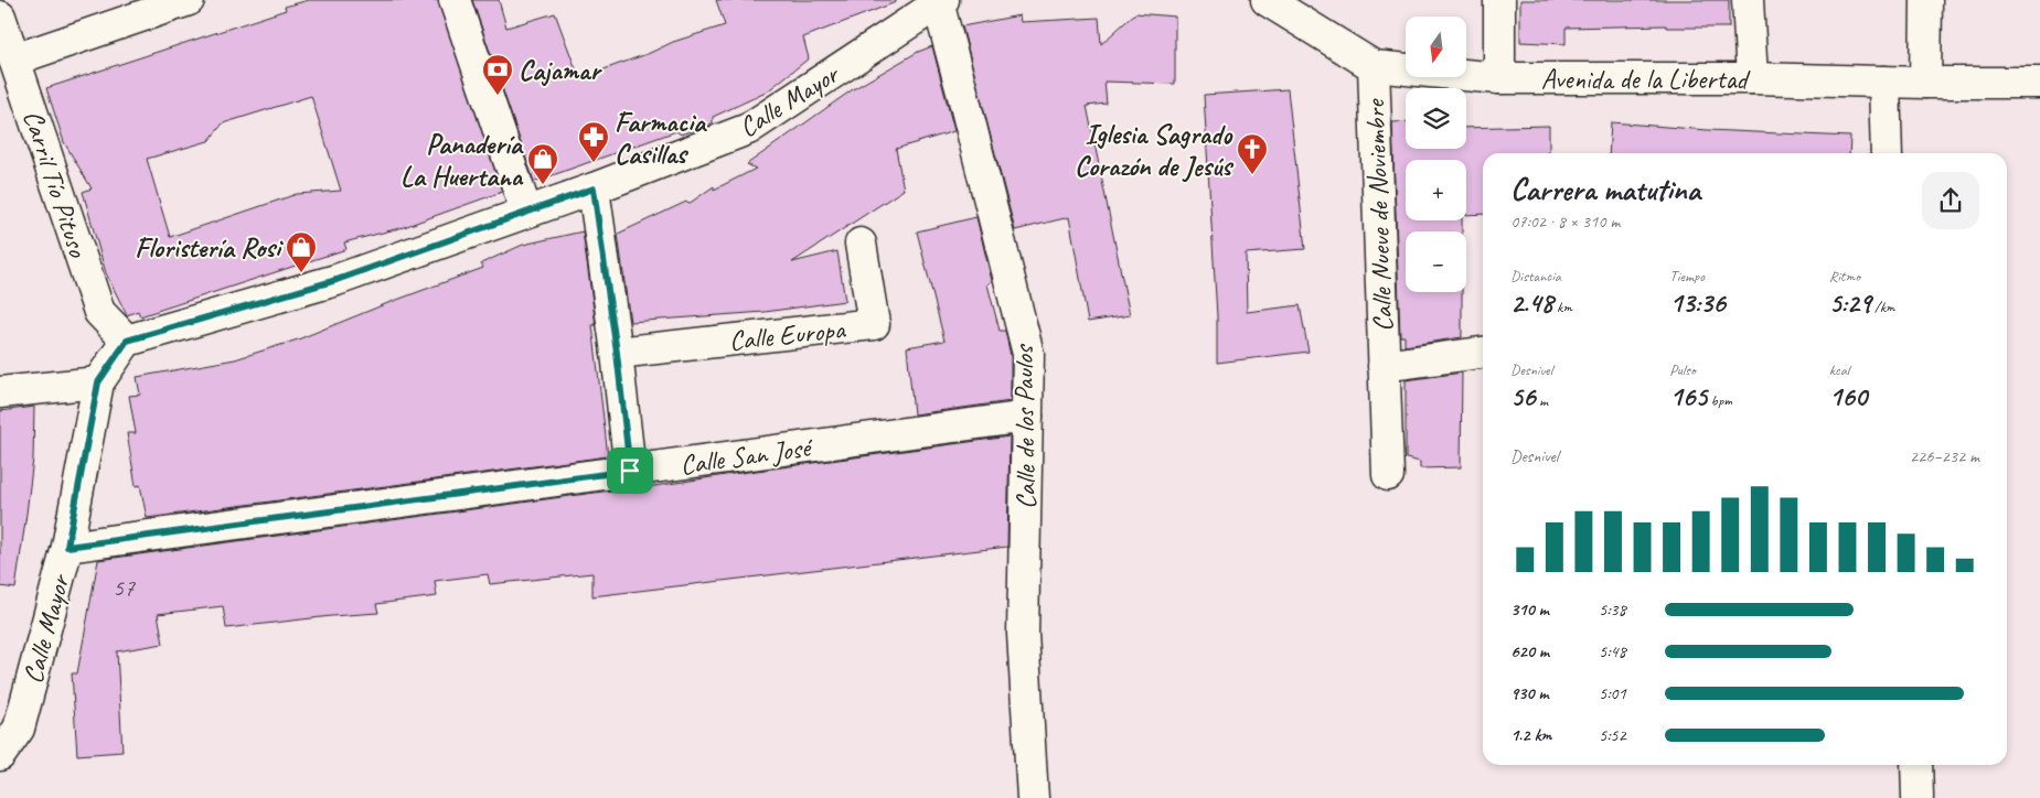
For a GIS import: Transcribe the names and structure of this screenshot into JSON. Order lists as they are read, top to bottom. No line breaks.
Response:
{"streets":{"street":["Avenida de la Libertad","Calle Mayor","Carril Tío Pituso","Calle Nueve de Noviembre","Calle Europa","Calle de los Paulos","Calle San José"]},"crossings":[["Avenida de la Libertad","Calle Nueve de Noviembre"],["Calle Mayor","Carril Tío Pituso"],["Calle Mayor","Calle de los Paulos"],["Calle Mayor","Calle San José"],["Calle de los Paulos","Calle San José"]],"places":{"bank":["Cajamar"],"pharmacy":["Farmacia Casillas"],"church":["Iglesia Sagrado Corazón de Jesús"],"shop":["Panadería La Huertana","Floristería Rosi"]},"house_numbers":["57"],"north":"bottom","page":{"map_buttons":["+","−"],"heading":["Carrera matutina","07:02 · 8 × 310 m"],"stats":[["Distancia","2.48 km"],["Tiempo","13:36"],["Ritmo","5:29 /km"],["Desnivel","56 m"],["Pulso","165 bpm"],["kcal","160"]],"chart":["Desnivel","226–232 m"],"list":[{"name":"310 m","note":"5:38"},{"name":"620 m","note":"5:48"},{"name":"930 m","note":"5:01"},{"name":"1.2 km","note":"5:52"}]}}
